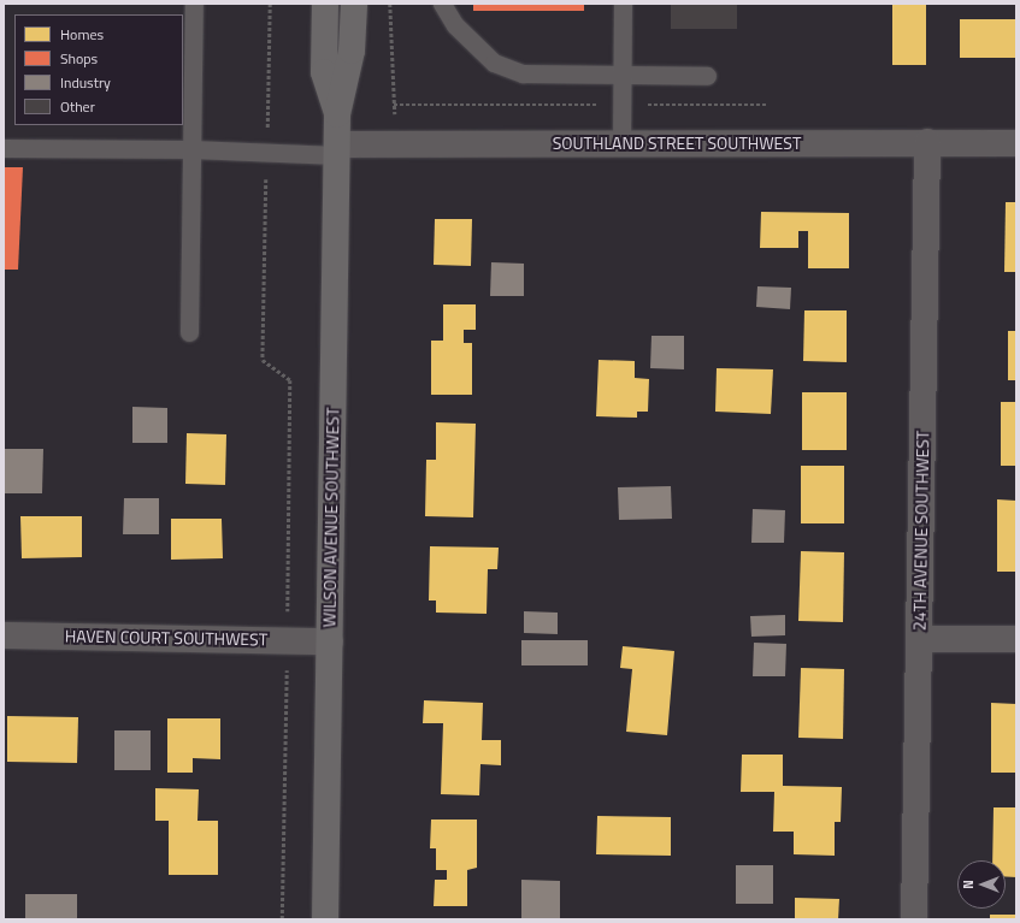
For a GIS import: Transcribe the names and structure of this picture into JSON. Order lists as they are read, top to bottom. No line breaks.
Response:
{"streets":{"main road":["WILSON AVENUE SOUTHWEST"],"street":["SOUTHLAND STREET SOUTHWEST","24TH AVENUE SOUTHWEST","HAVEN COURT SOUTHWEST"]},"crossings":[["SOUTHLAND STREET SOUTHWEST","WILSON AVENUE SOUTHWEST"],["SOUTHLAND STREET SOUTHWEST","24TH AVENUE SOUTHWEST"],["WILSON AVENUE SOUTHWEST","HAVEN COURT SOUTHWEST"]],"legend":["Homes","Shops","Industry","Other"],"north":"left"}
